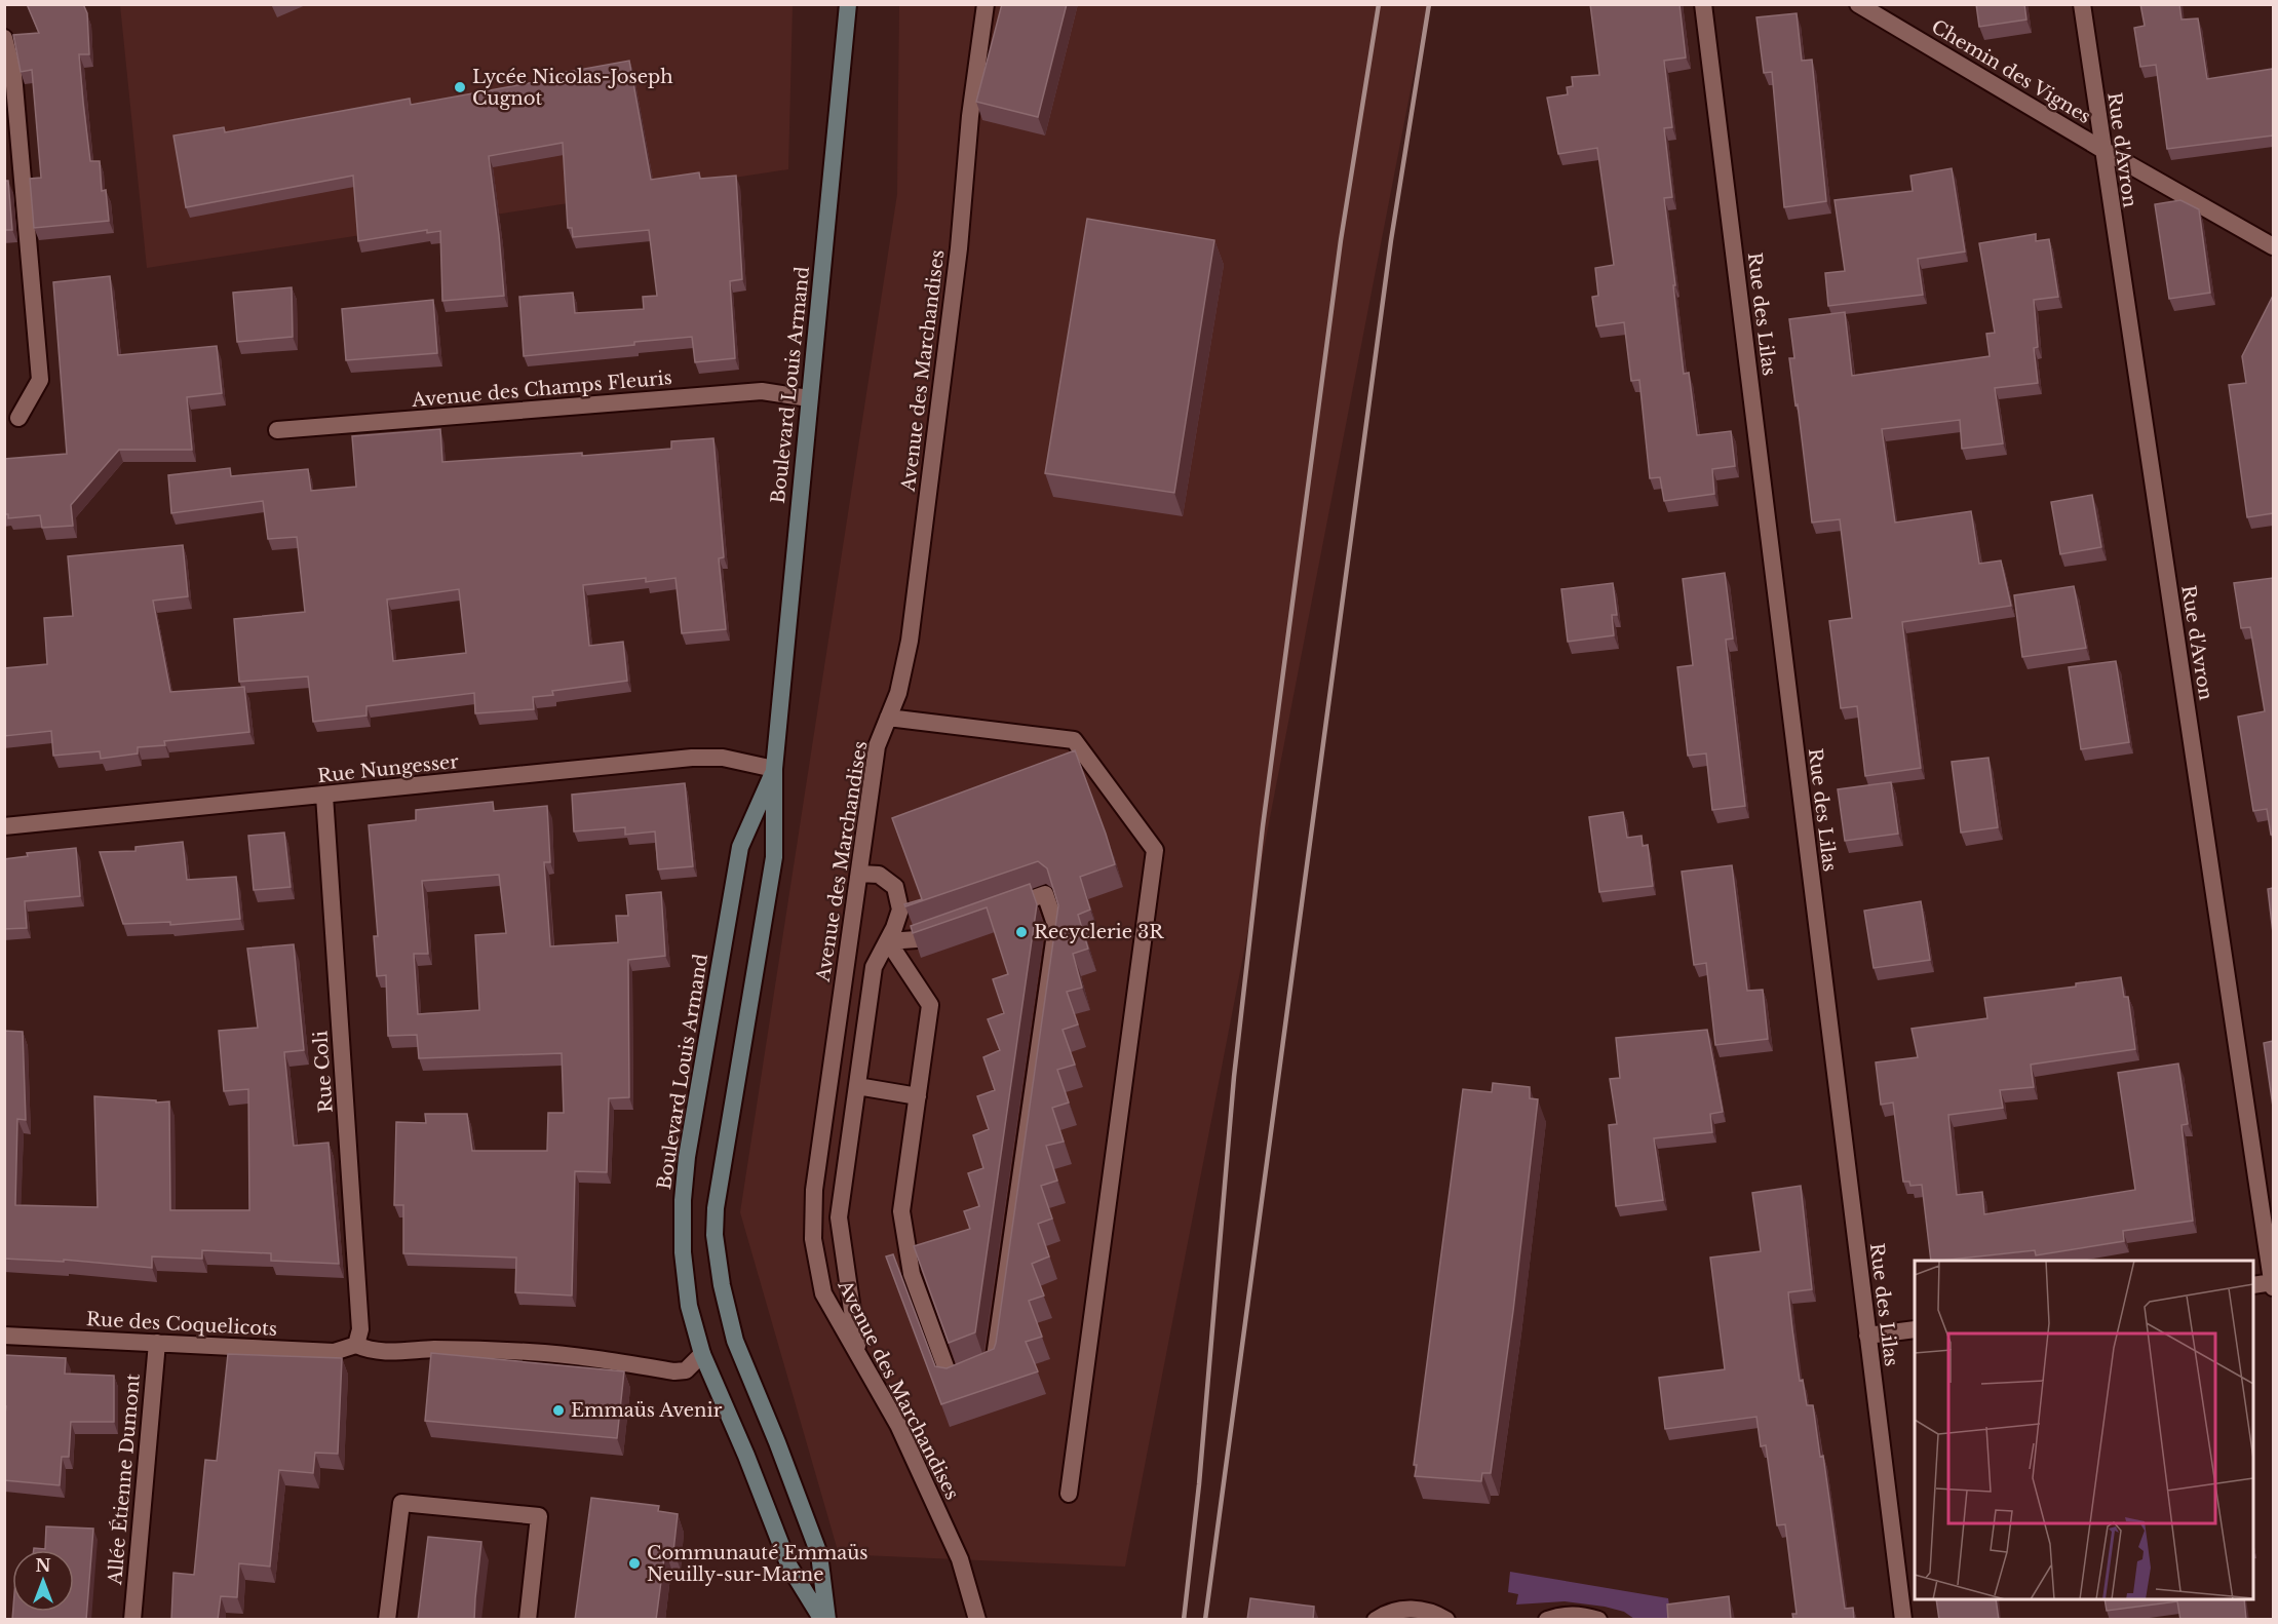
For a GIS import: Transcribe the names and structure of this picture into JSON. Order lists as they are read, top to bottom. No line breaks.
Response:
{"streets":{"main road":["Boulevard Louis Armand"],"street":["Chemin des Vignes","Rue d'Avron","Rue des Lilas","Avenue des Marchandises","Avenue des Champs Fleuris","Rue Nungesser","Rue Coli","Rue des Coquelicots","Allée Étienne Dumont"]},"crossings":[["Chemin des Vignes","Rue d'Avron"],["Boulevard Louis Armand","Avenue des Champs Fleuris"],["Boulevard Louis Armand","Rue Nungesser"],["Rue Nungesser","Rue Coli"],["Rue Coli","Rue des Coquelicots"],["Rue des Coquelicots","Allée Étienne Dumont"]],"places":["Lycée Nicolas-Joseph Cugnot","Recyclerie 3R","Emmaüs Avenir","Communauté Emmaüs Neuilly-sur-Marne"],"north":"top"}
